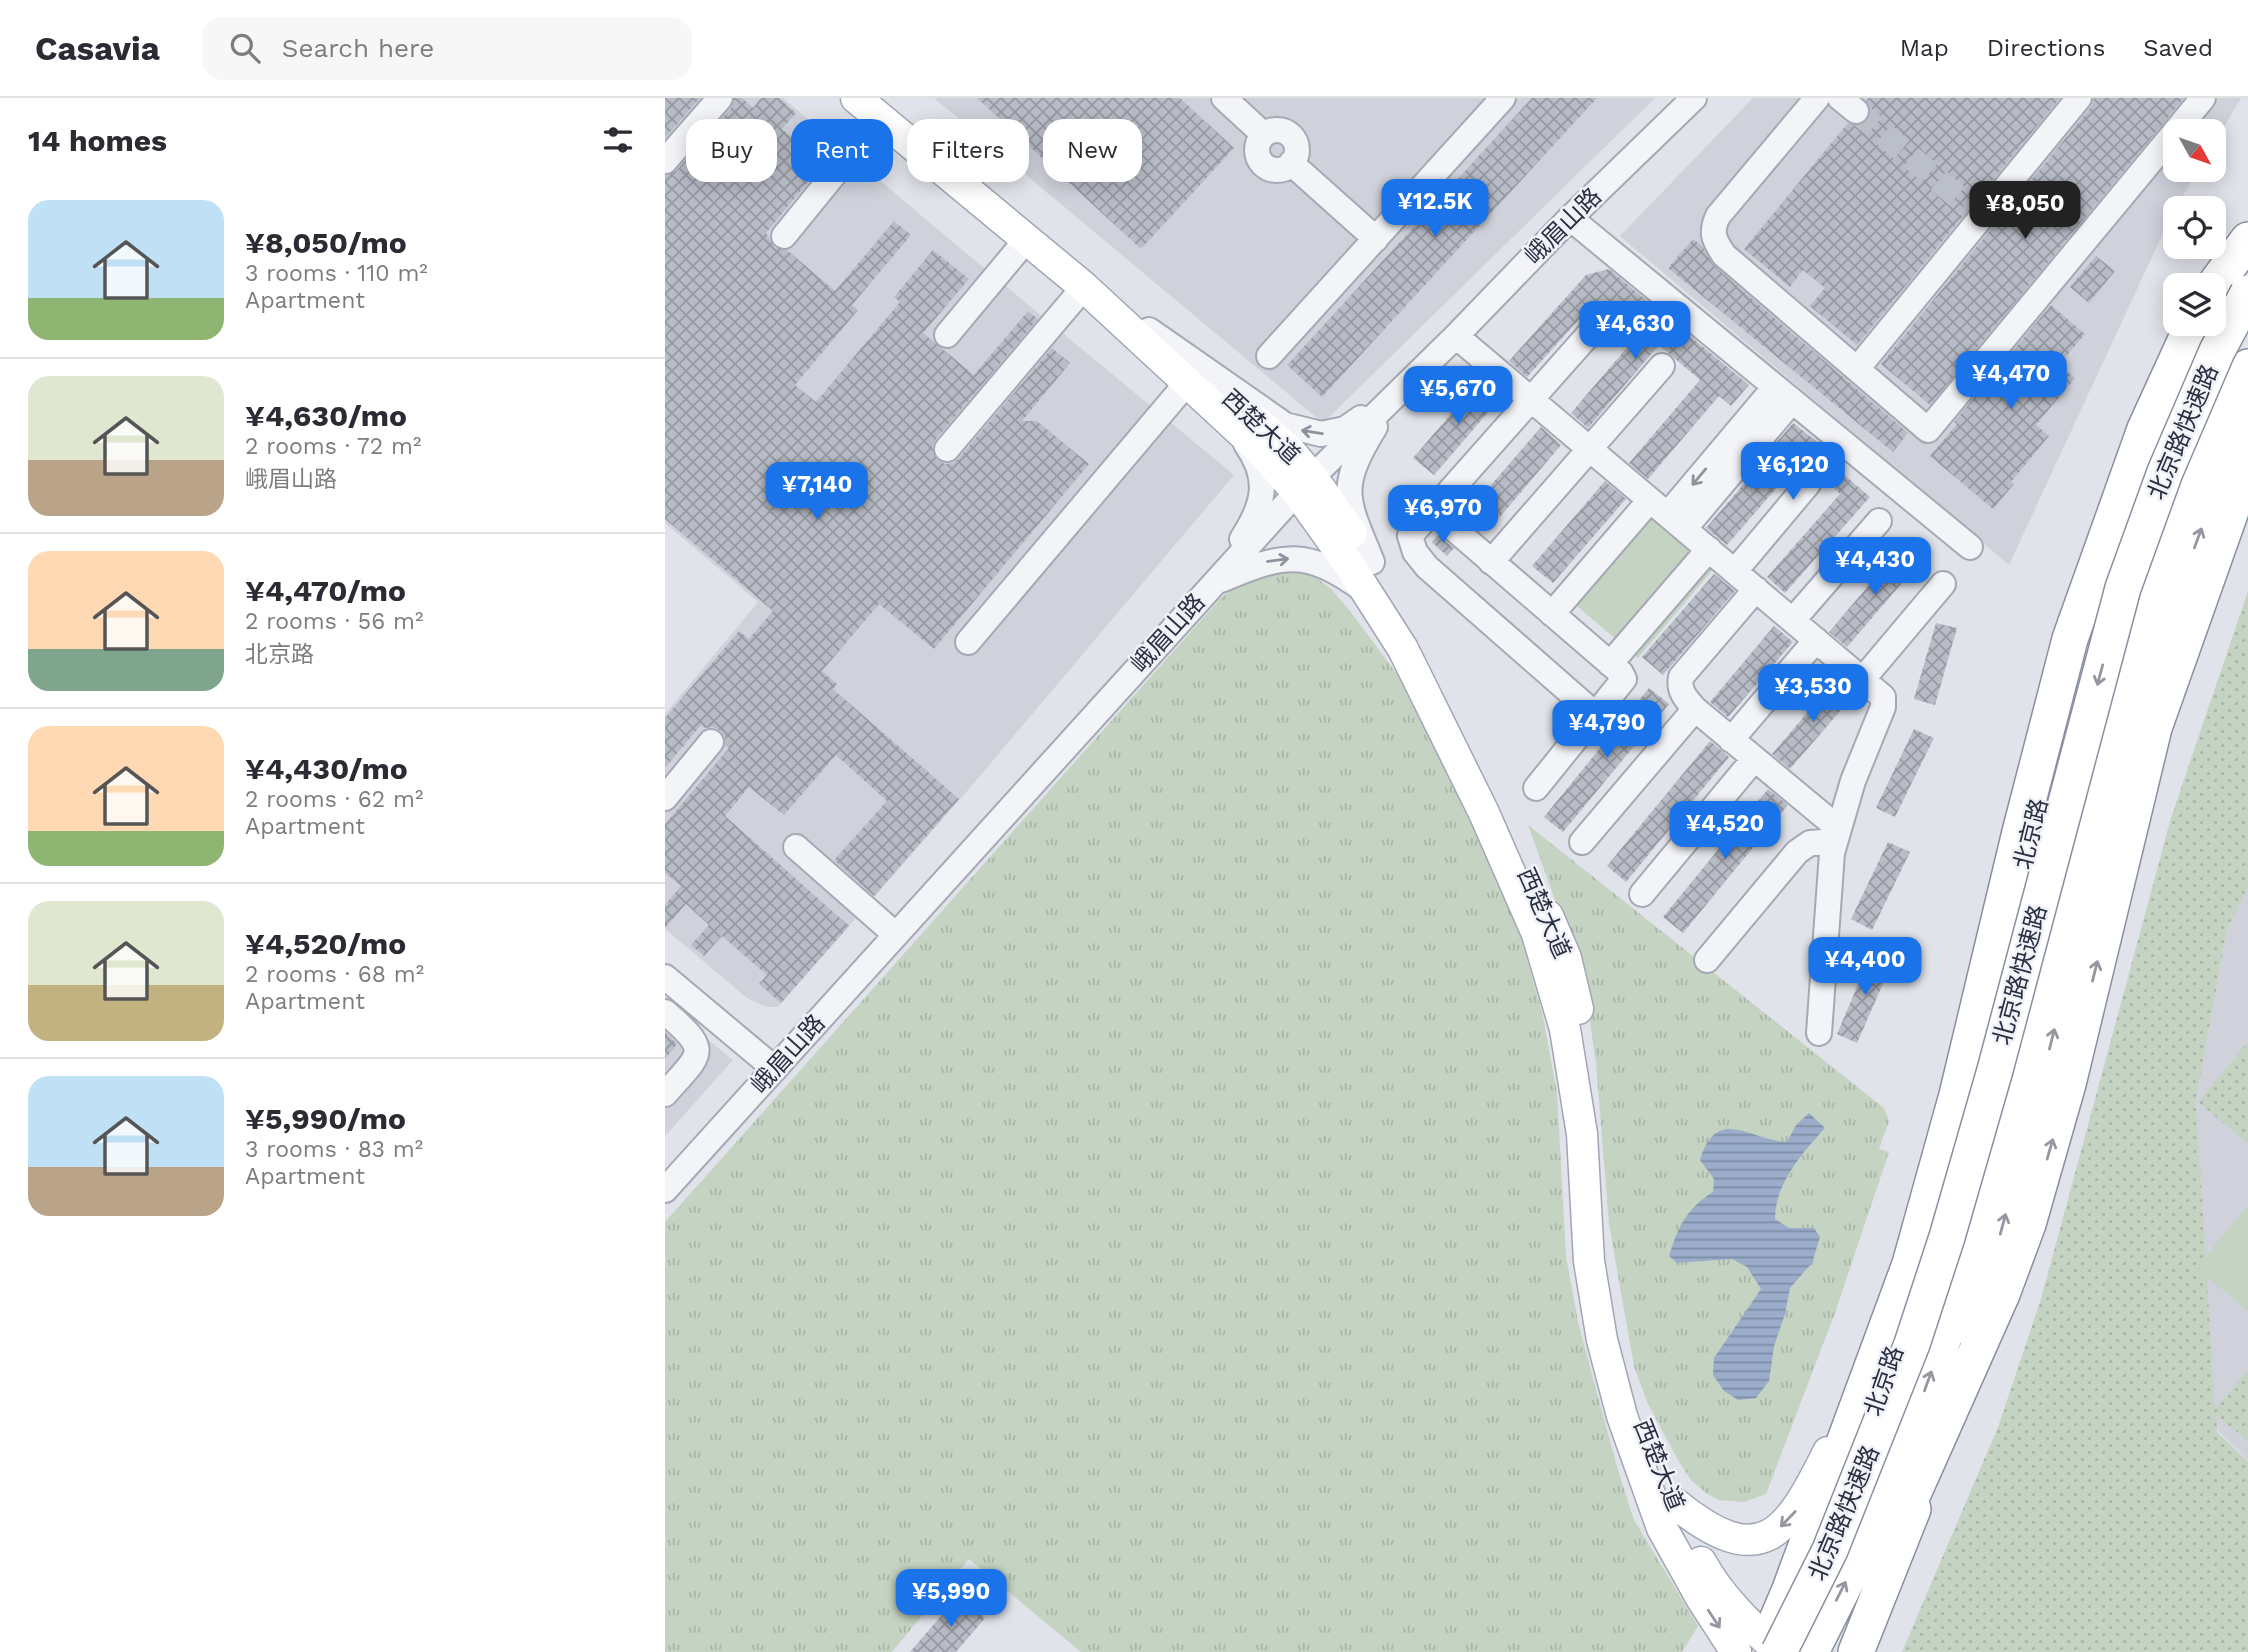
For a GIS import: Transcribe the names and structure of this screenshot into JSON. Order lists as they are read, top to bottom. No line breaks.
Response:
{"streets":{"highway":["北京路快速路"],"main road":["西楚大道","北京路"],"street":["峨眉山路"]},"crossings":[["峨眉山路","西楚大道"],["西楚大道","北京路快速路"],["西楚大道","北京路"],["北京路快速路","北京路"]],"north":"bottom right","page":{"header":"Casavia","search":"Search here","nav":["Map","Directions","Saved"],"heading":"14 homes","chip":["Buy","Rent","Filters","New"],"price":["¥12.5K","¥8,050","¥4,630","¥4,470","¥5,670","¥6,120","¥7,140","¥6,970","¥4,430","¥3,530","¥4,790","¥4,520","¥4,400","¥5,990"],"list":[{"name":"¥8,050/mo","note":"3 rooms · 110 m² · Apartment"},{"name":"¥4,630/mo","note":"2 rooms · 72 m² · 峨眉山路"},{"name":"¥4,470/mo","note":"2 rooms · 56 m² · 北京路"},{"name":"¥4,430/mo","note":"2 rooms · 62 m² · Apartment"},{"name":"¥4,520/mo","note":"2 rooms · 68 m² · Apartment"},{"name":"¥5,990/mo","note":"3 rooms · 83 m² · Apartment"}]}}
